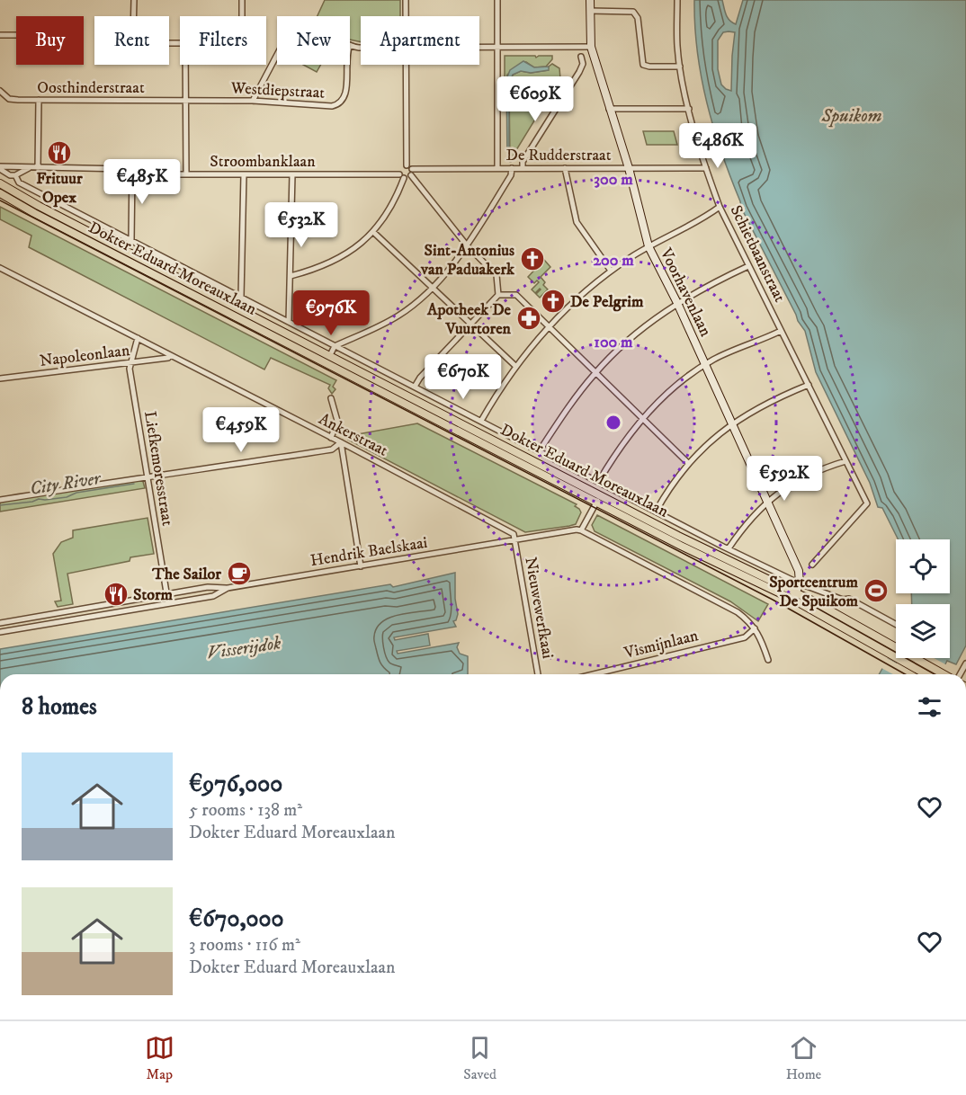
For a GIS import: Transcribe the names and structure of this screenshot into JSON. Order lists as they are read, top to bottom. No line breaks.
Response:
{"streets":{"main road":["Dokter Eduard Moreauxlaan"],"street":["Oosthinderstraat","Westdiepstraat","De Rudderstraat","Stroombanklaan","Schietbaanstraat","Voorhavenlaan","Napoleonlaan","Ankerstraat","Liefkemoresstraat","Hendrik Baelskaai","Nieuwewerfkaai","Vismijnlaan"]},"crossings":[["Oosthinderstraat","Westdiepstraat"],["De Rudderstraat","Schietbaanstraat"],["De Rudderstraat","Voorhavenlaan"],["Stroombanklaan","Dokter Eduard Moreauxlaan"],["Dokter Eduard Moreauxlaan","Voorhavenlaan"],["Napoleonlaan","Ankerstraat"],["Napoleonlaan","Liefkemoresstraat"],["Ankerstraat","Liefkemoresstraat"],["Ankerstraat","Hendrik Baelskaai"],["Ankerstraat","Nieuwewerfkaai"],["Liefkemoresstraat","Hendrik Baelskaai"],["Hendrik Baelskaai","Nieuwewerfkaai"]],"water":["Spuikom","City River","Visserijdok"],"places":{"restaurant":["Frituur Opex","Storm"],"church":["Sint-Antonius van Paduakerk","De Pelgrim"],"pharmacy":["Apotheek De Vuurtoren"],"cafe":["The Sailor"],"sports":["Sportcentrum De Spuikom"]},"page":{"chip":["Buy","Rent","Filters","New","Apartment"],"price":["€609K","€486K","€485K","€532K","€976K","€670K","€459K","€592K"],"heading":"8 homes","list":[{"name":"€976,000","note":"5 rooms · 138 m² · Dokter Eduard Moreauxlaan"},{"name":"€670,000","note":"3 rooms · 116 m² · Dokter Eduard Moreauxlaan"}],"tabs":["Map","Saved","Home"]},"rings":["300 m","200 m","100 m"]}
